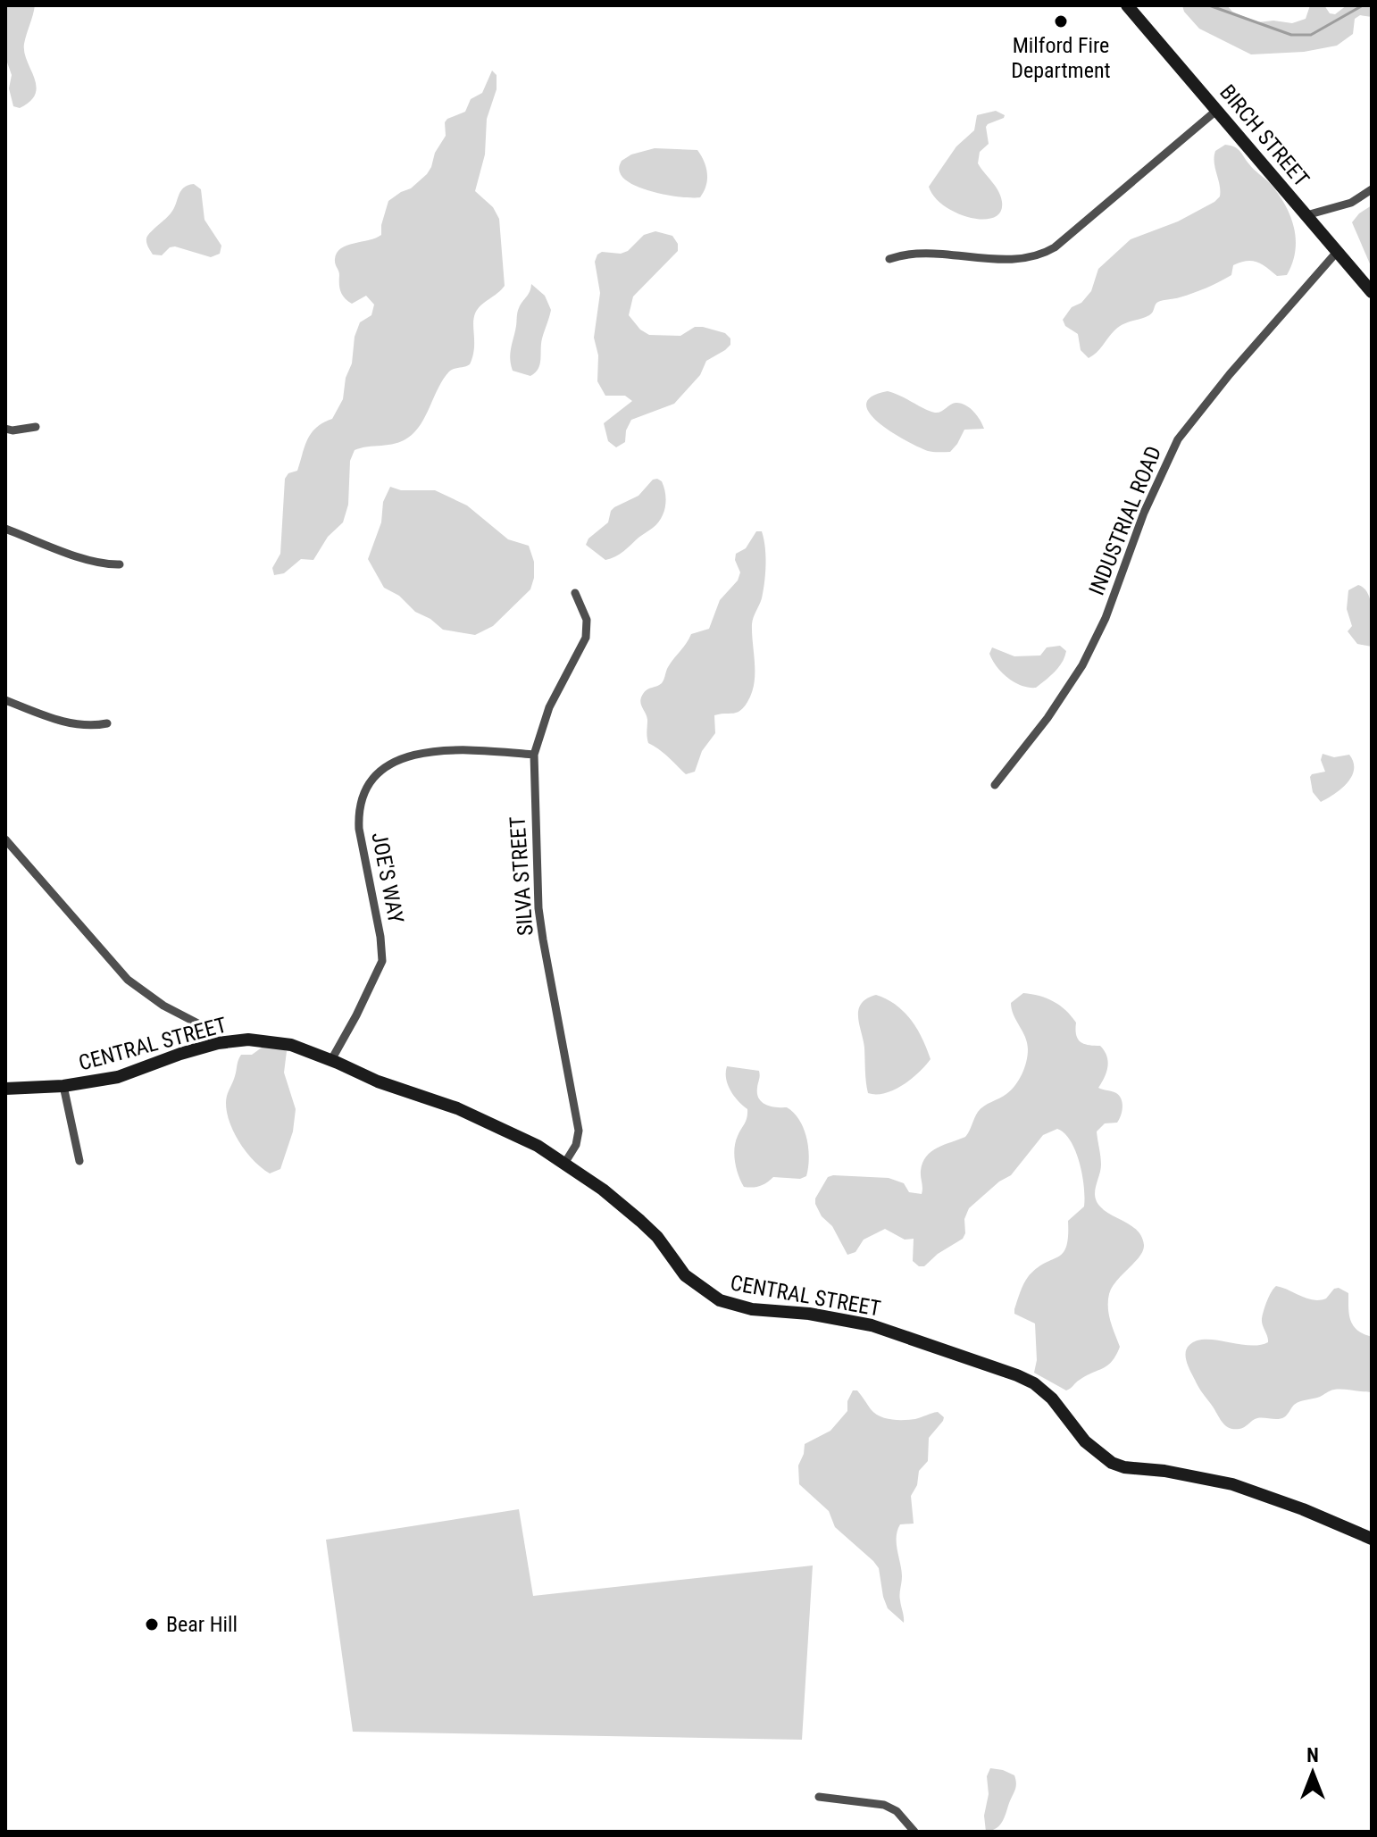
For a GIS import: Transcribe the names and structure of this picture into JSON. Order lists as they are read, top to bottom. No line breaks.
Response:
{"streets":{"street":["BIRCH STREET","INDUSTRIAL ROAD","SILVA STREET","JOE'S WAY","CENTRAL STREET"]},"crossings":[["BIRCH STREET","INDUSTRIAL ROAD"],["SILVA STREET","JOE'S WAY"],["SILVA STREET","CENTRAL STREET"],["JOE'S WAY","CENTRAL STREET"]],"places":["Milford Fire Department","Bear Hill"],"north":"top"}
